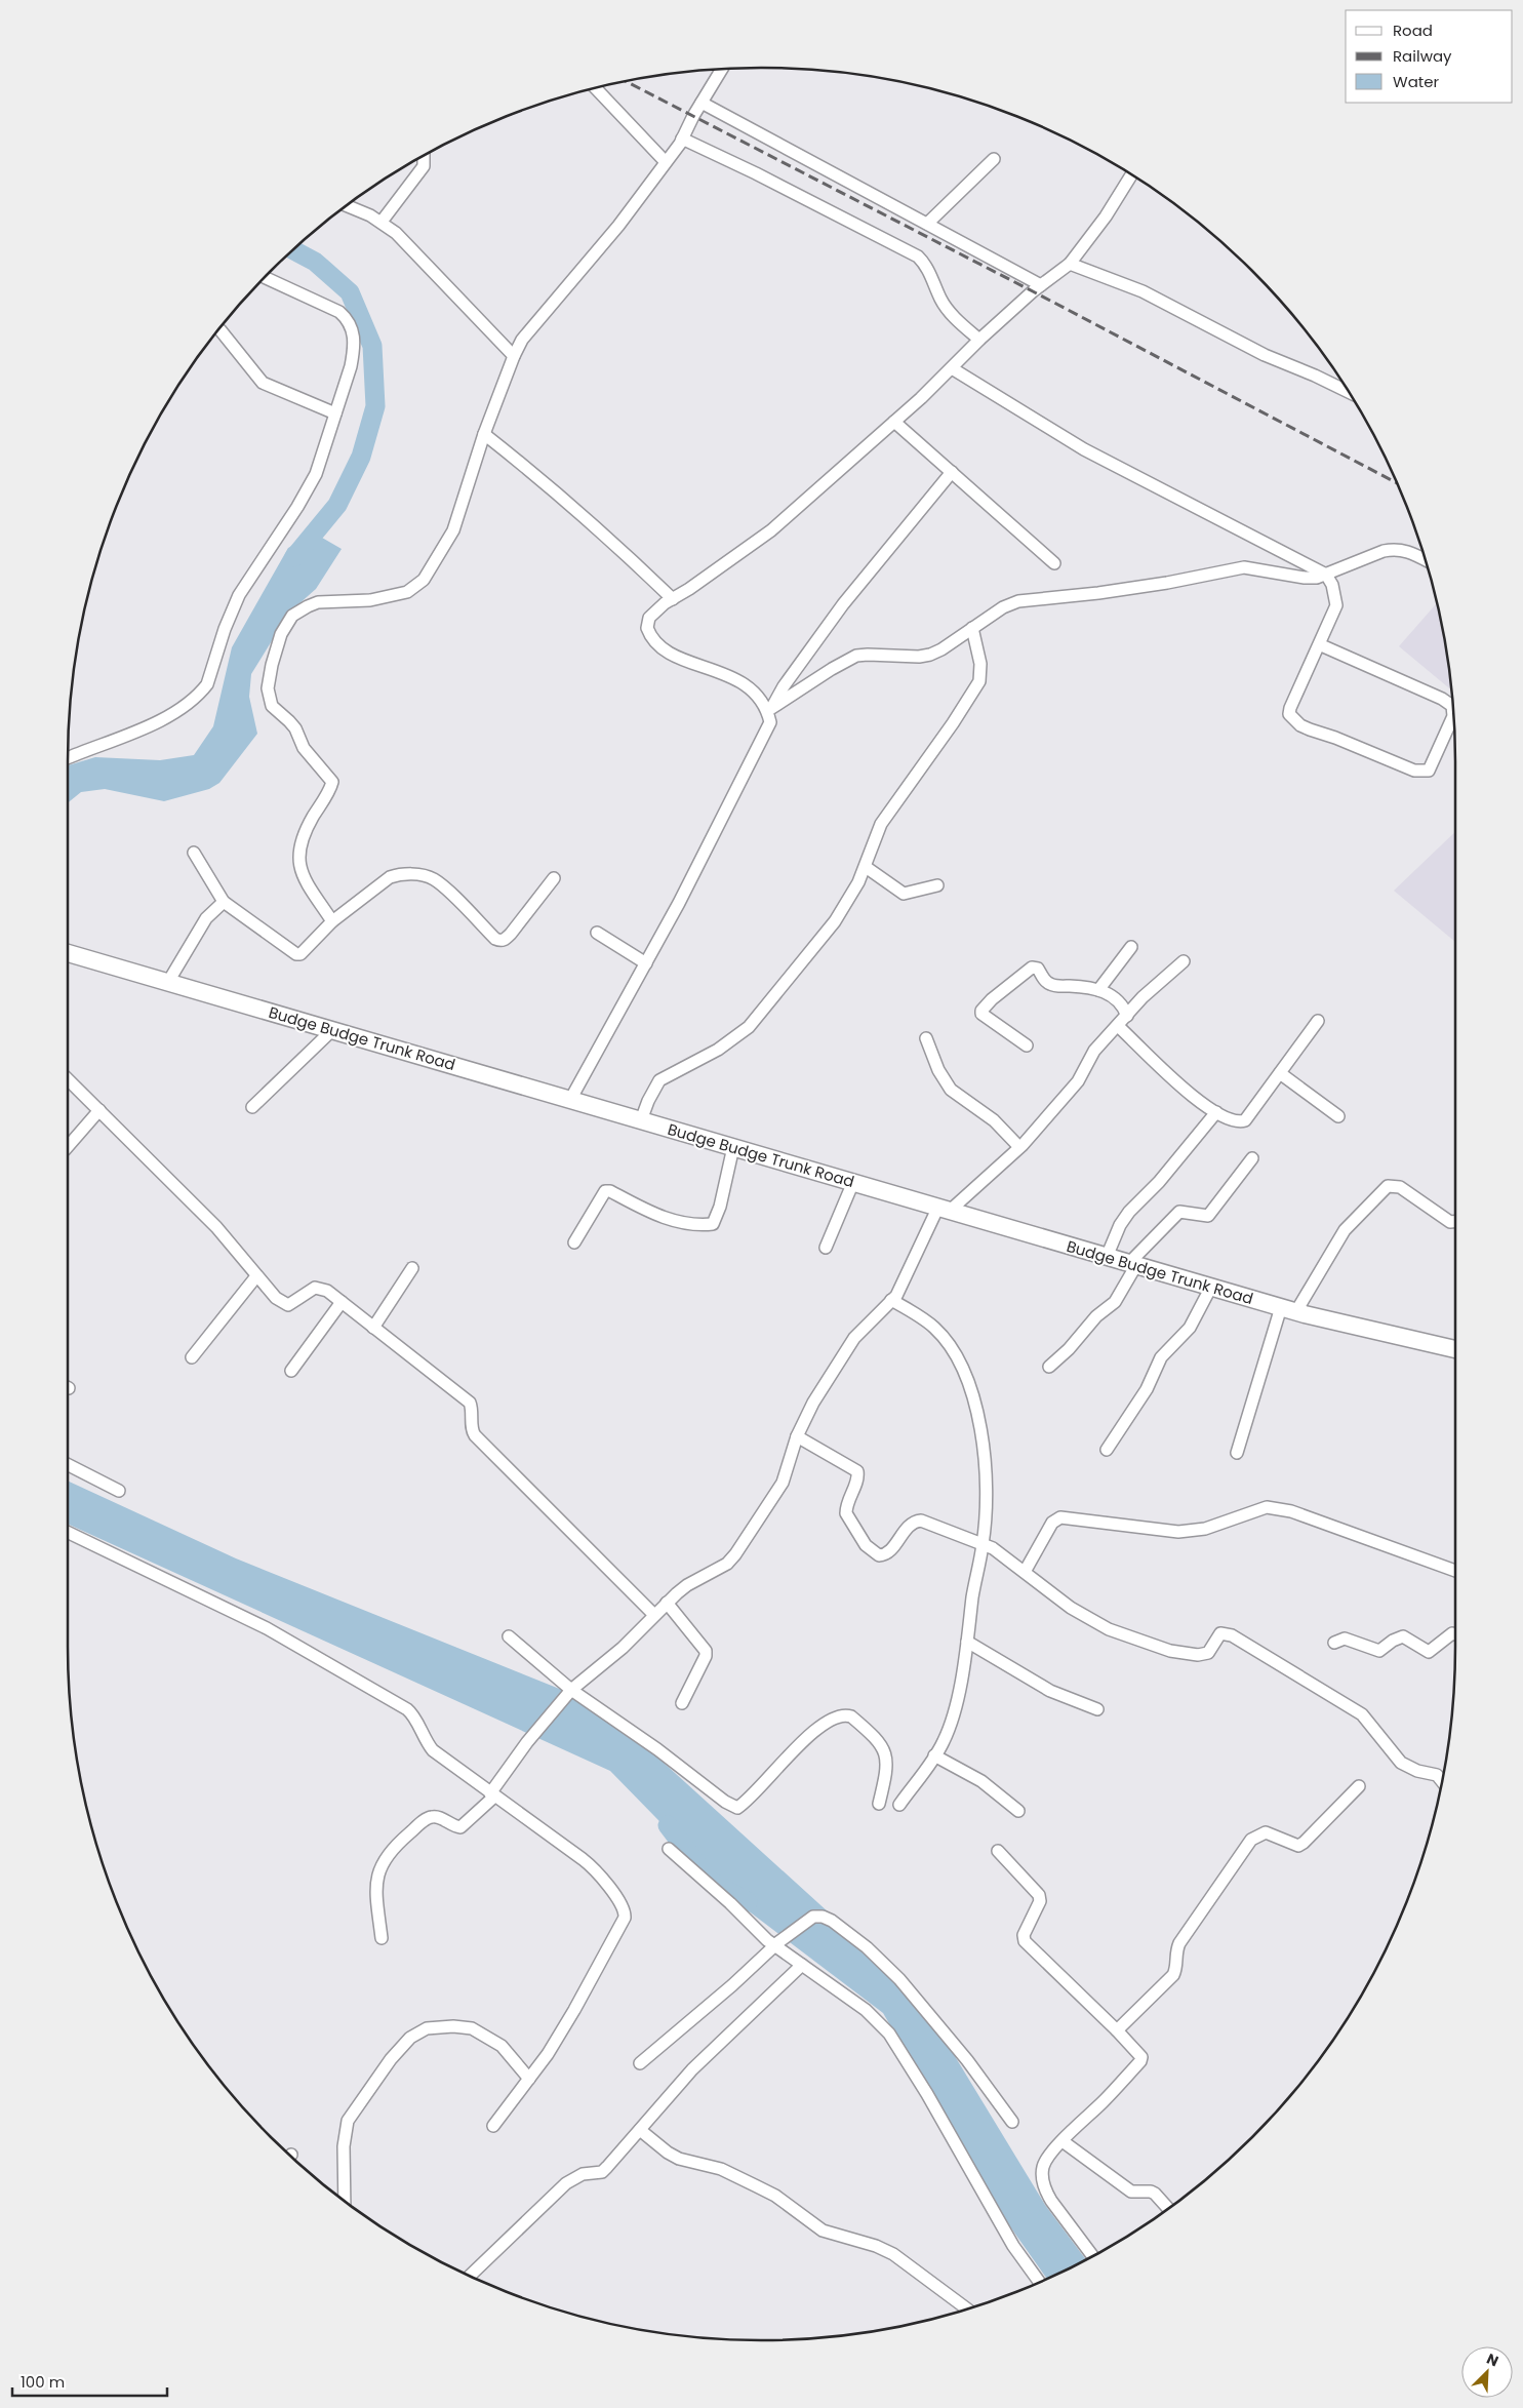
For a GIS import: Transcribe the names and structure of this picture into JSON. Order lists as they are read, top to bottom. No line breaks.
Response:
{"streets":{"main road":["Budge Budge Trunk Road"]},"legend":["Road","Railway","Water"],"scale_bar":"100 m","north":"top right"}
